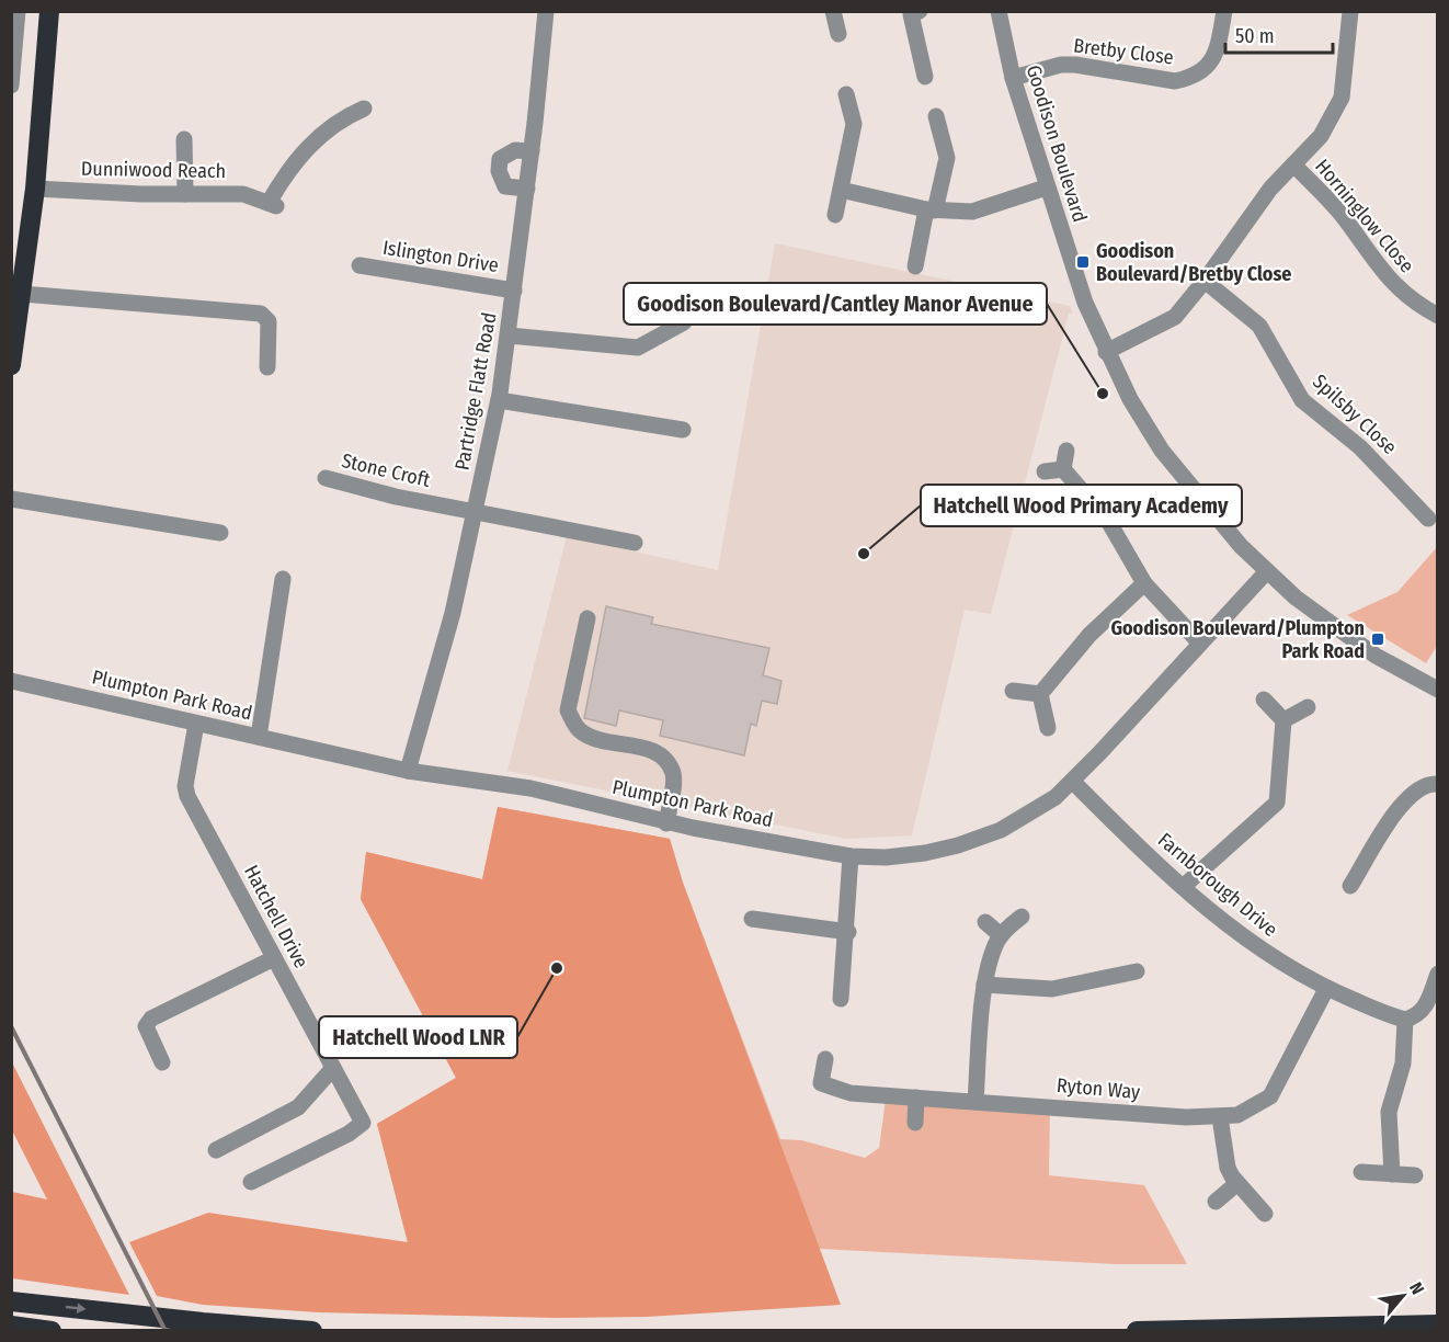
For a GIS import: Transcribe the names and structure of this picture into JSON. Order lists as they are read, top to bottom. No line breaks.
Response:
{"streets":{"street":["Bretby Close","Goodison Boulevard","Dunniwood Reach","Horninglow Close","Islington Drive","Partridge Flatt Road","Spilsby Close","Stone Croft","Plumpton Park Road","Farnborough Drive","Hatchell Drive","Ryton Way"]},"crossings":[["Bretby Close","Goodison Boulevard"],["Goodison Boulevard","Plumpton Park Road"],["Islington Drive","Partridge Flatt Road"],["Partridge Flatt Road","Stone Croft"],["Partridge Flatt Road","Plumpton Park Road"],["Plumpton Park Road","Farnborough Drive"],["Plumpton Park Road","Hatchell Drive"],["Farnborough Drive","Ryton Way"]],"places":{"transit":["Goodison Boulevard/Bretby Close","Goodison Boulevard/Plumpton Park Road"],"other":["Goodison Boulevard/Cantley Manor Avenue","Hatchell Wood Primary Academy","Hatchell Wood LNR"]},"scale_bar":"50 m","north":"top right"}
